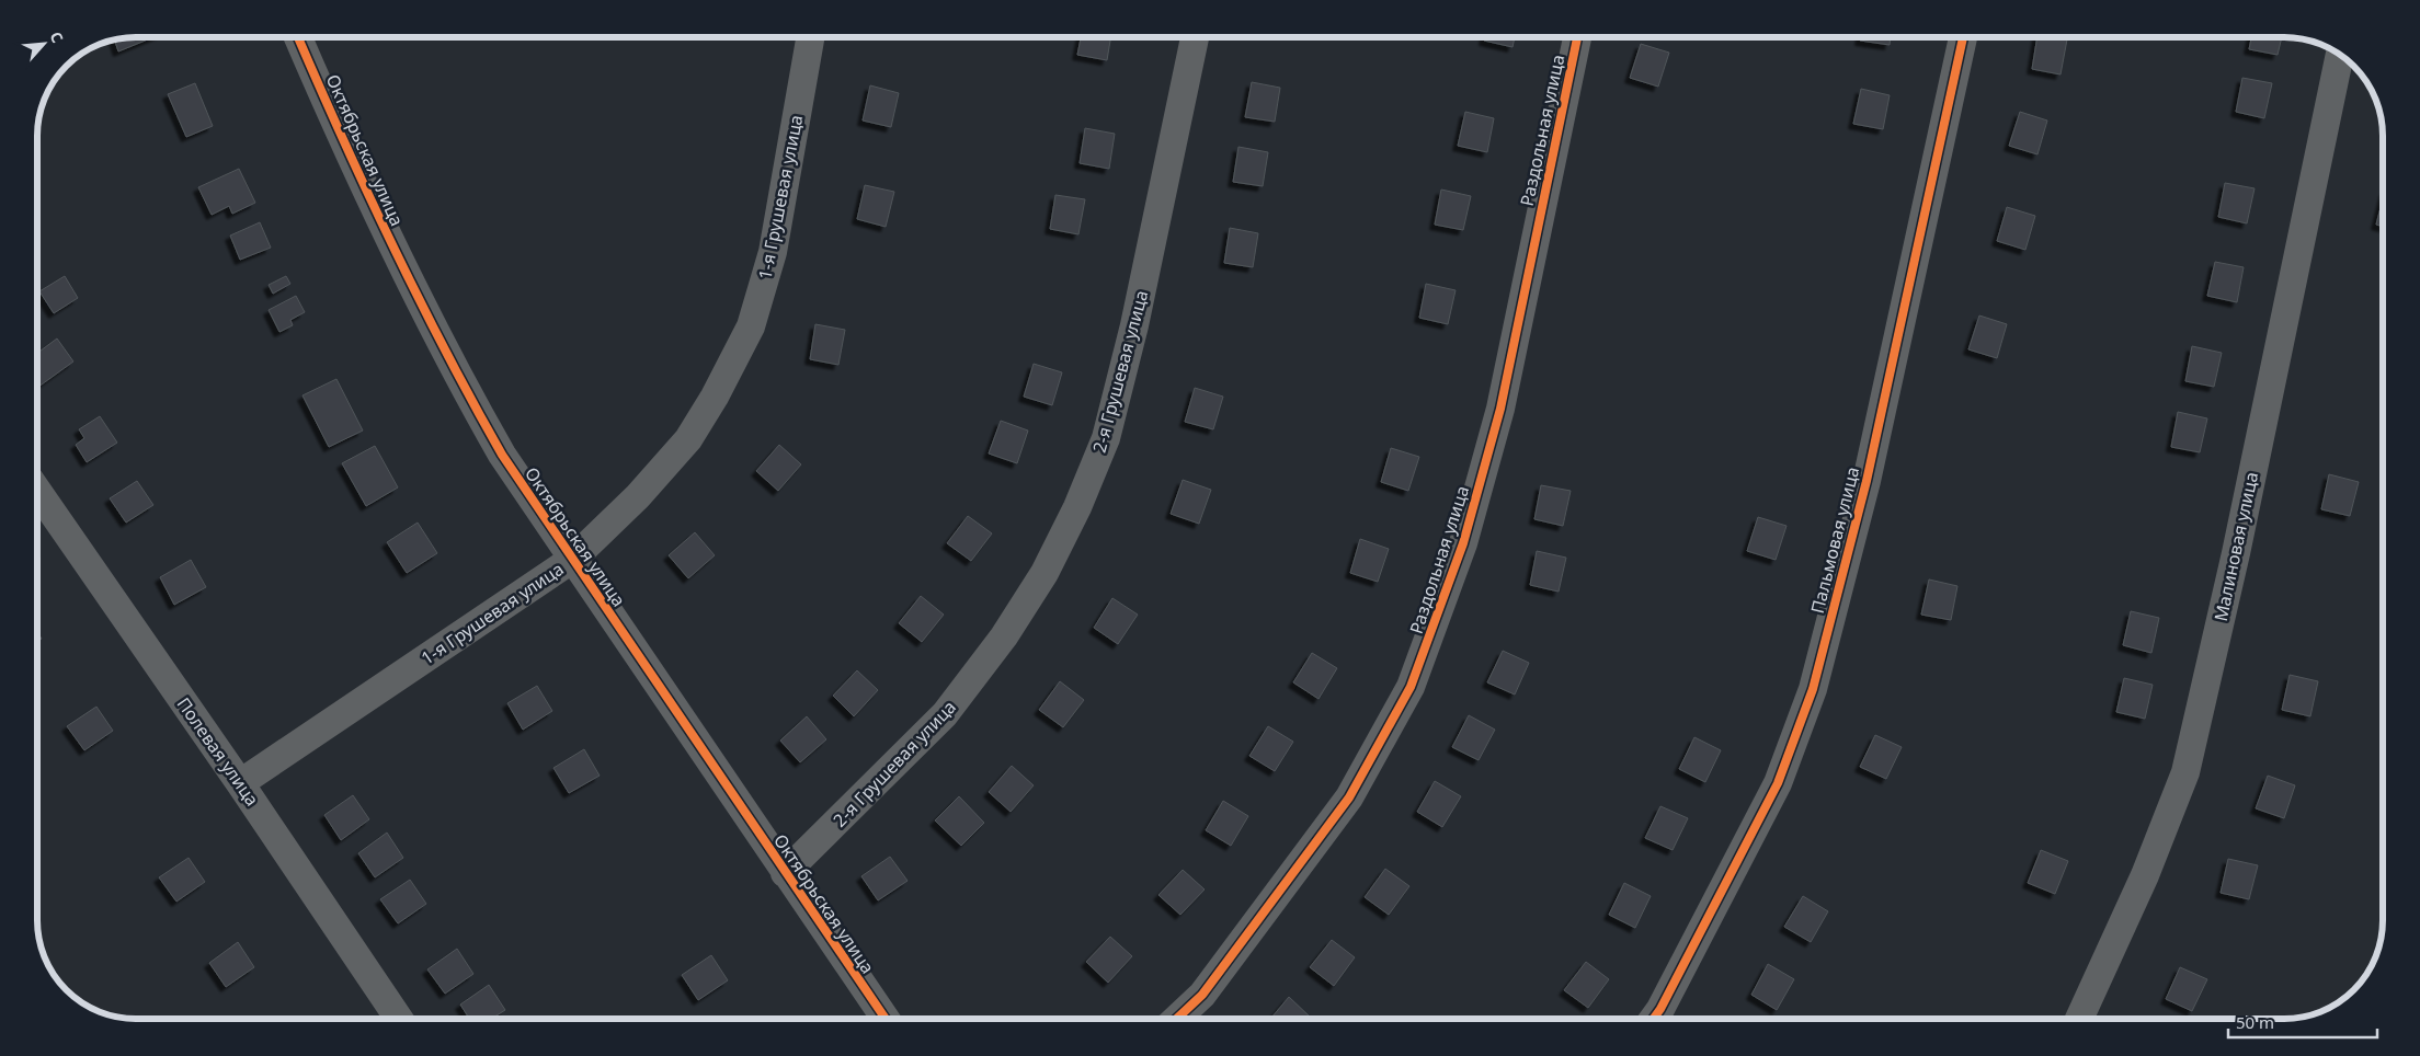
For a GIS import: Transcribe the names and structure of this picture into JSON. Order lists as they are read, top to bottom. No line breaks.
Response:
{"streets":{"street":["Раздольная улица","Октябрьская улица","1-я Грушевая улица","2-я Грушевая улица","Пальмовая улица","Малиновая улица","Полевая улица"]},"crossings":[["Октябрьская улица","1-я Грушевая улица"],["Октябрьская улица","2-я Грушевая улица"],["1-я Грушевая улица","Полевая улица"]],"scale_bar":"50 m","north":"top right"}
